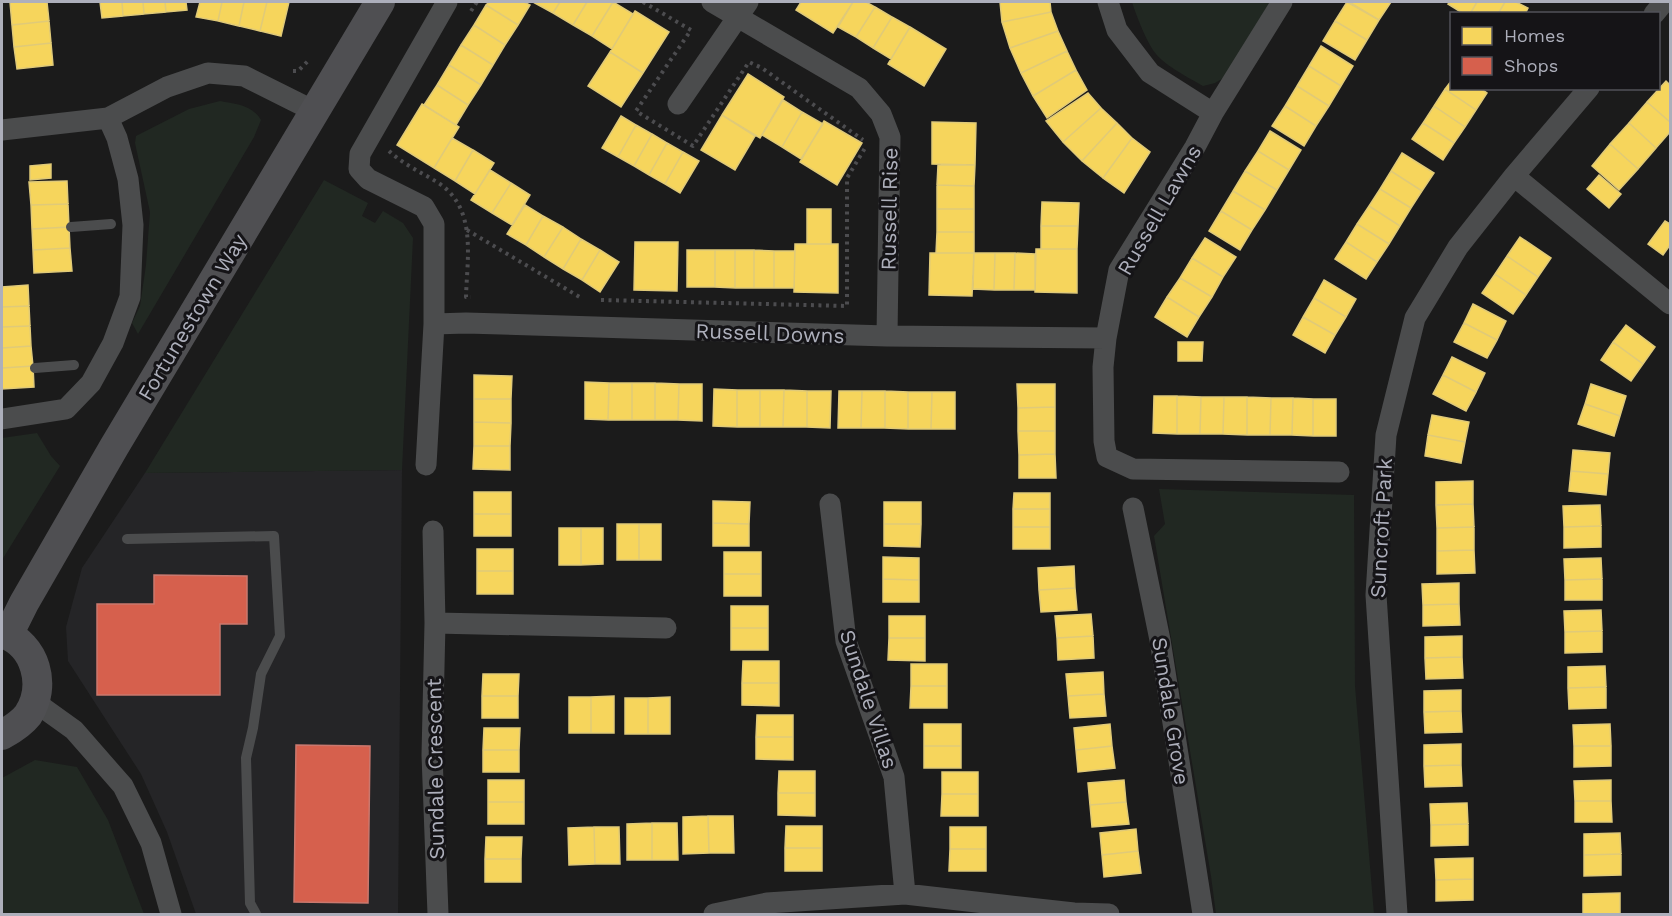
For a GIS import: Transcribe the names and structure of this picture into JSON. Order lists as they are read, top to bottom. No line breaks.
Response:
{"streets":{"street":["Russell Rise","Russell Lawns","Fortunestown Way","Russell Downs","Suncroft Park","Sundale Villas","Sundale Grove","Sundale Crescent"]},"crossings":[["Russell Rise","Russell Downs"],["Russell Lawns","Russell Downs"]],"legend":["Homes","Shops"]}
